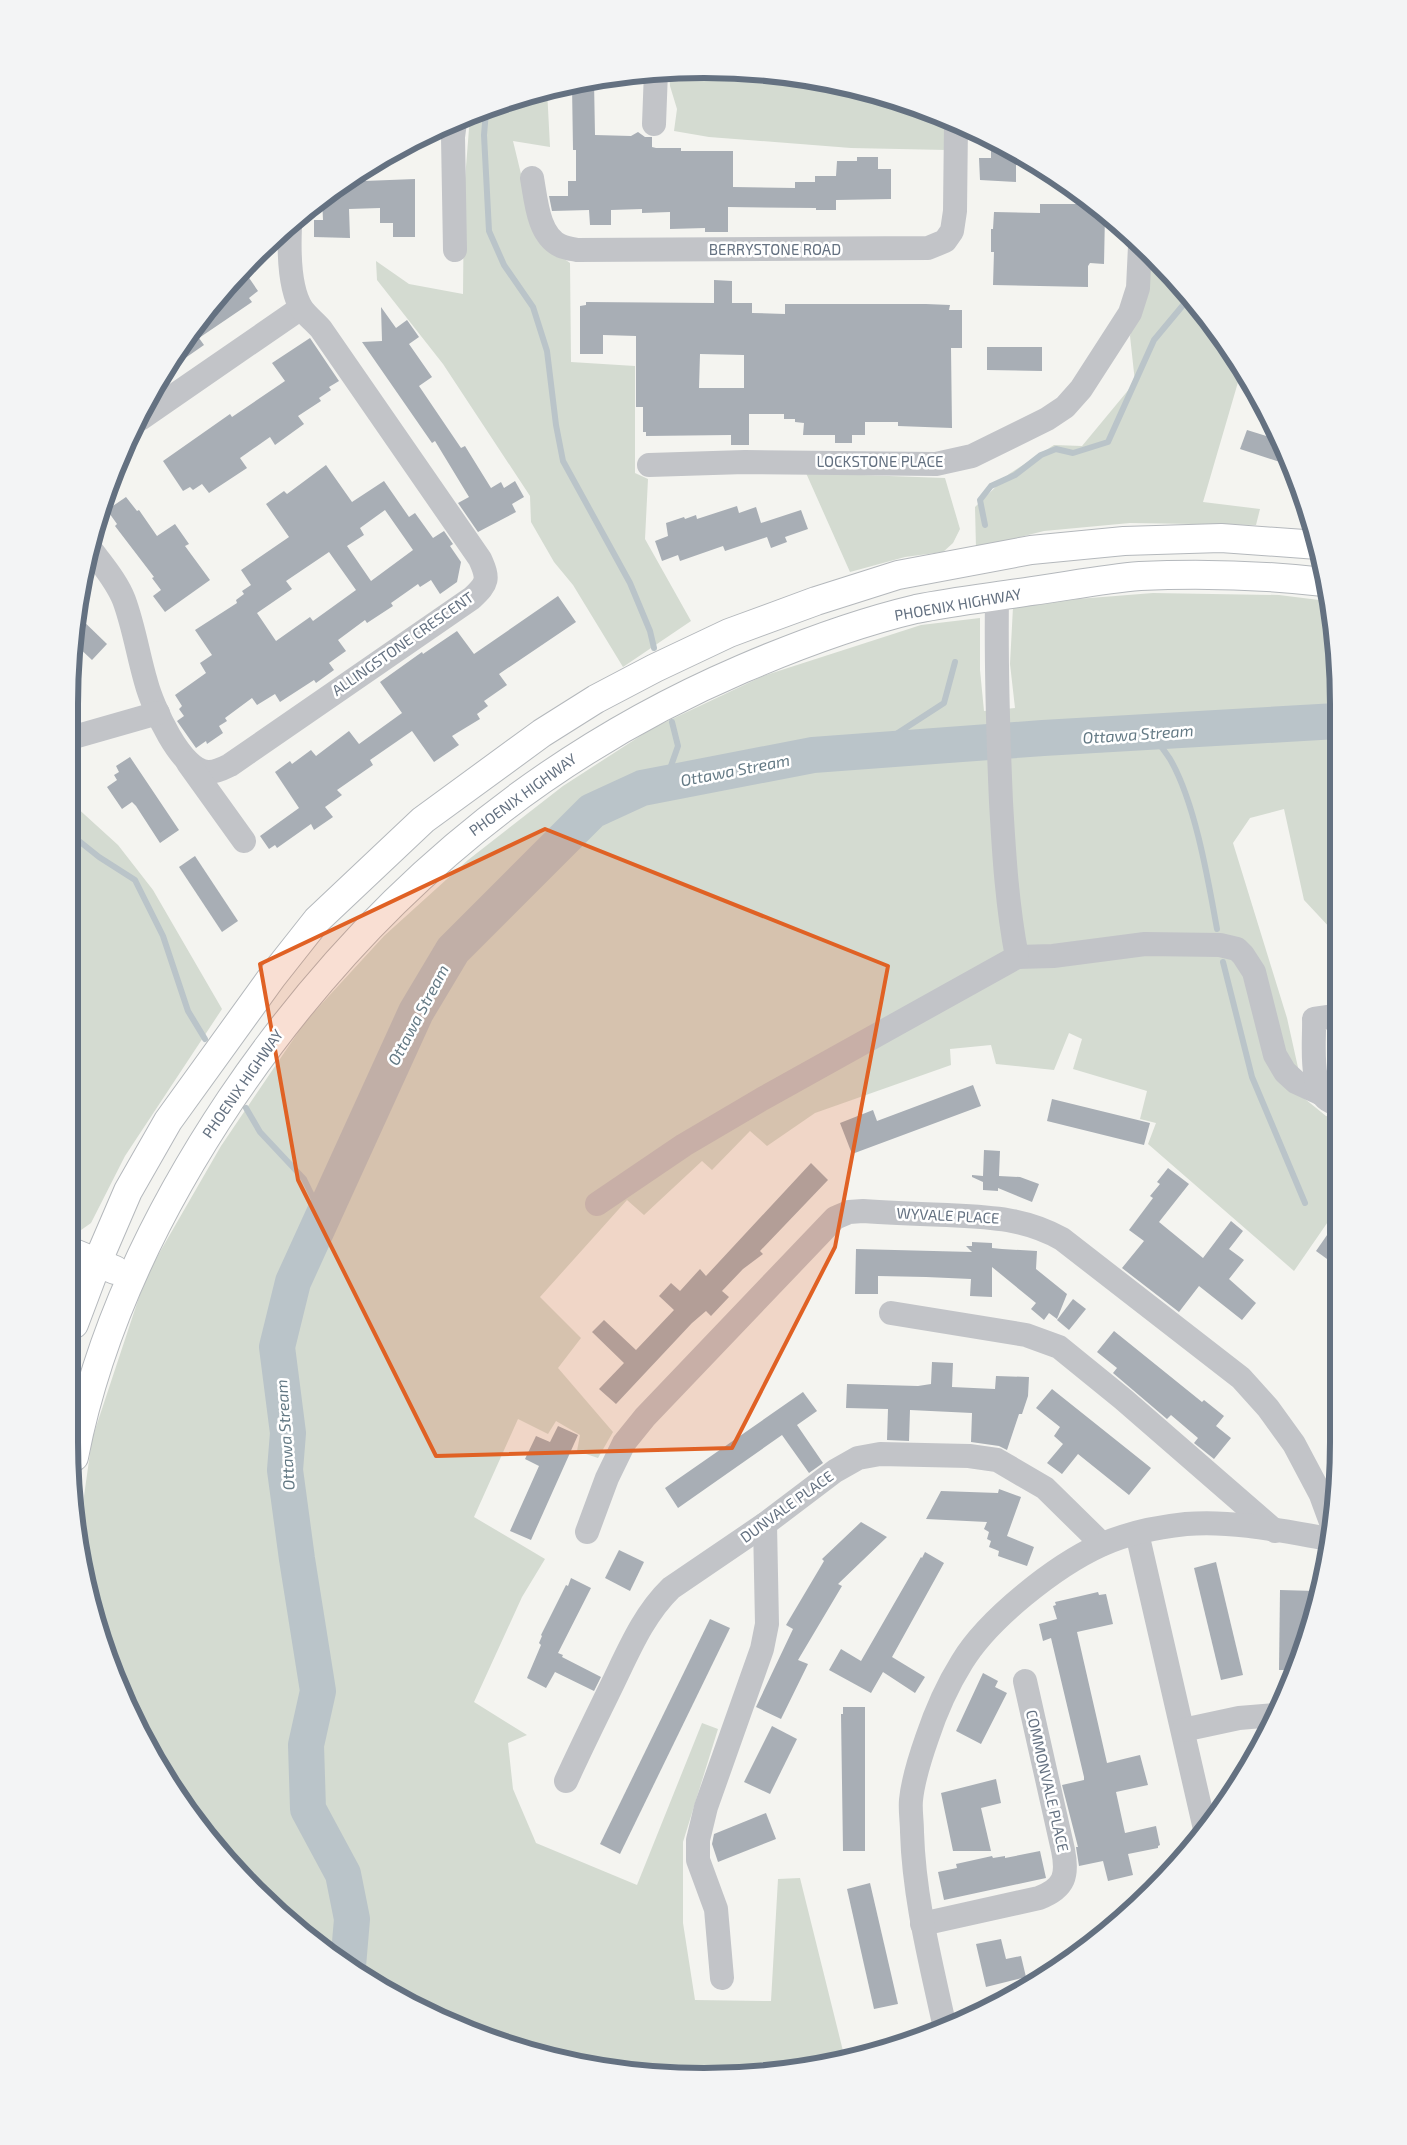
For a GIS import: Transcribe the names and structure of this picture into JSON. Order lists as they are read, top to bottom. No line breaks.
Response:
{"streets":{"main road":["PHOENIX HIGHWAY"],"street":["BERRYSTONE ROAD","LOCKSTONE PLACE","ALLINGSTONE CRESCENT","WYVALE PLACE","DUNVALE PLACE","COMMONVALE PLACE"]},"water":["Ottawa Stream"]}
